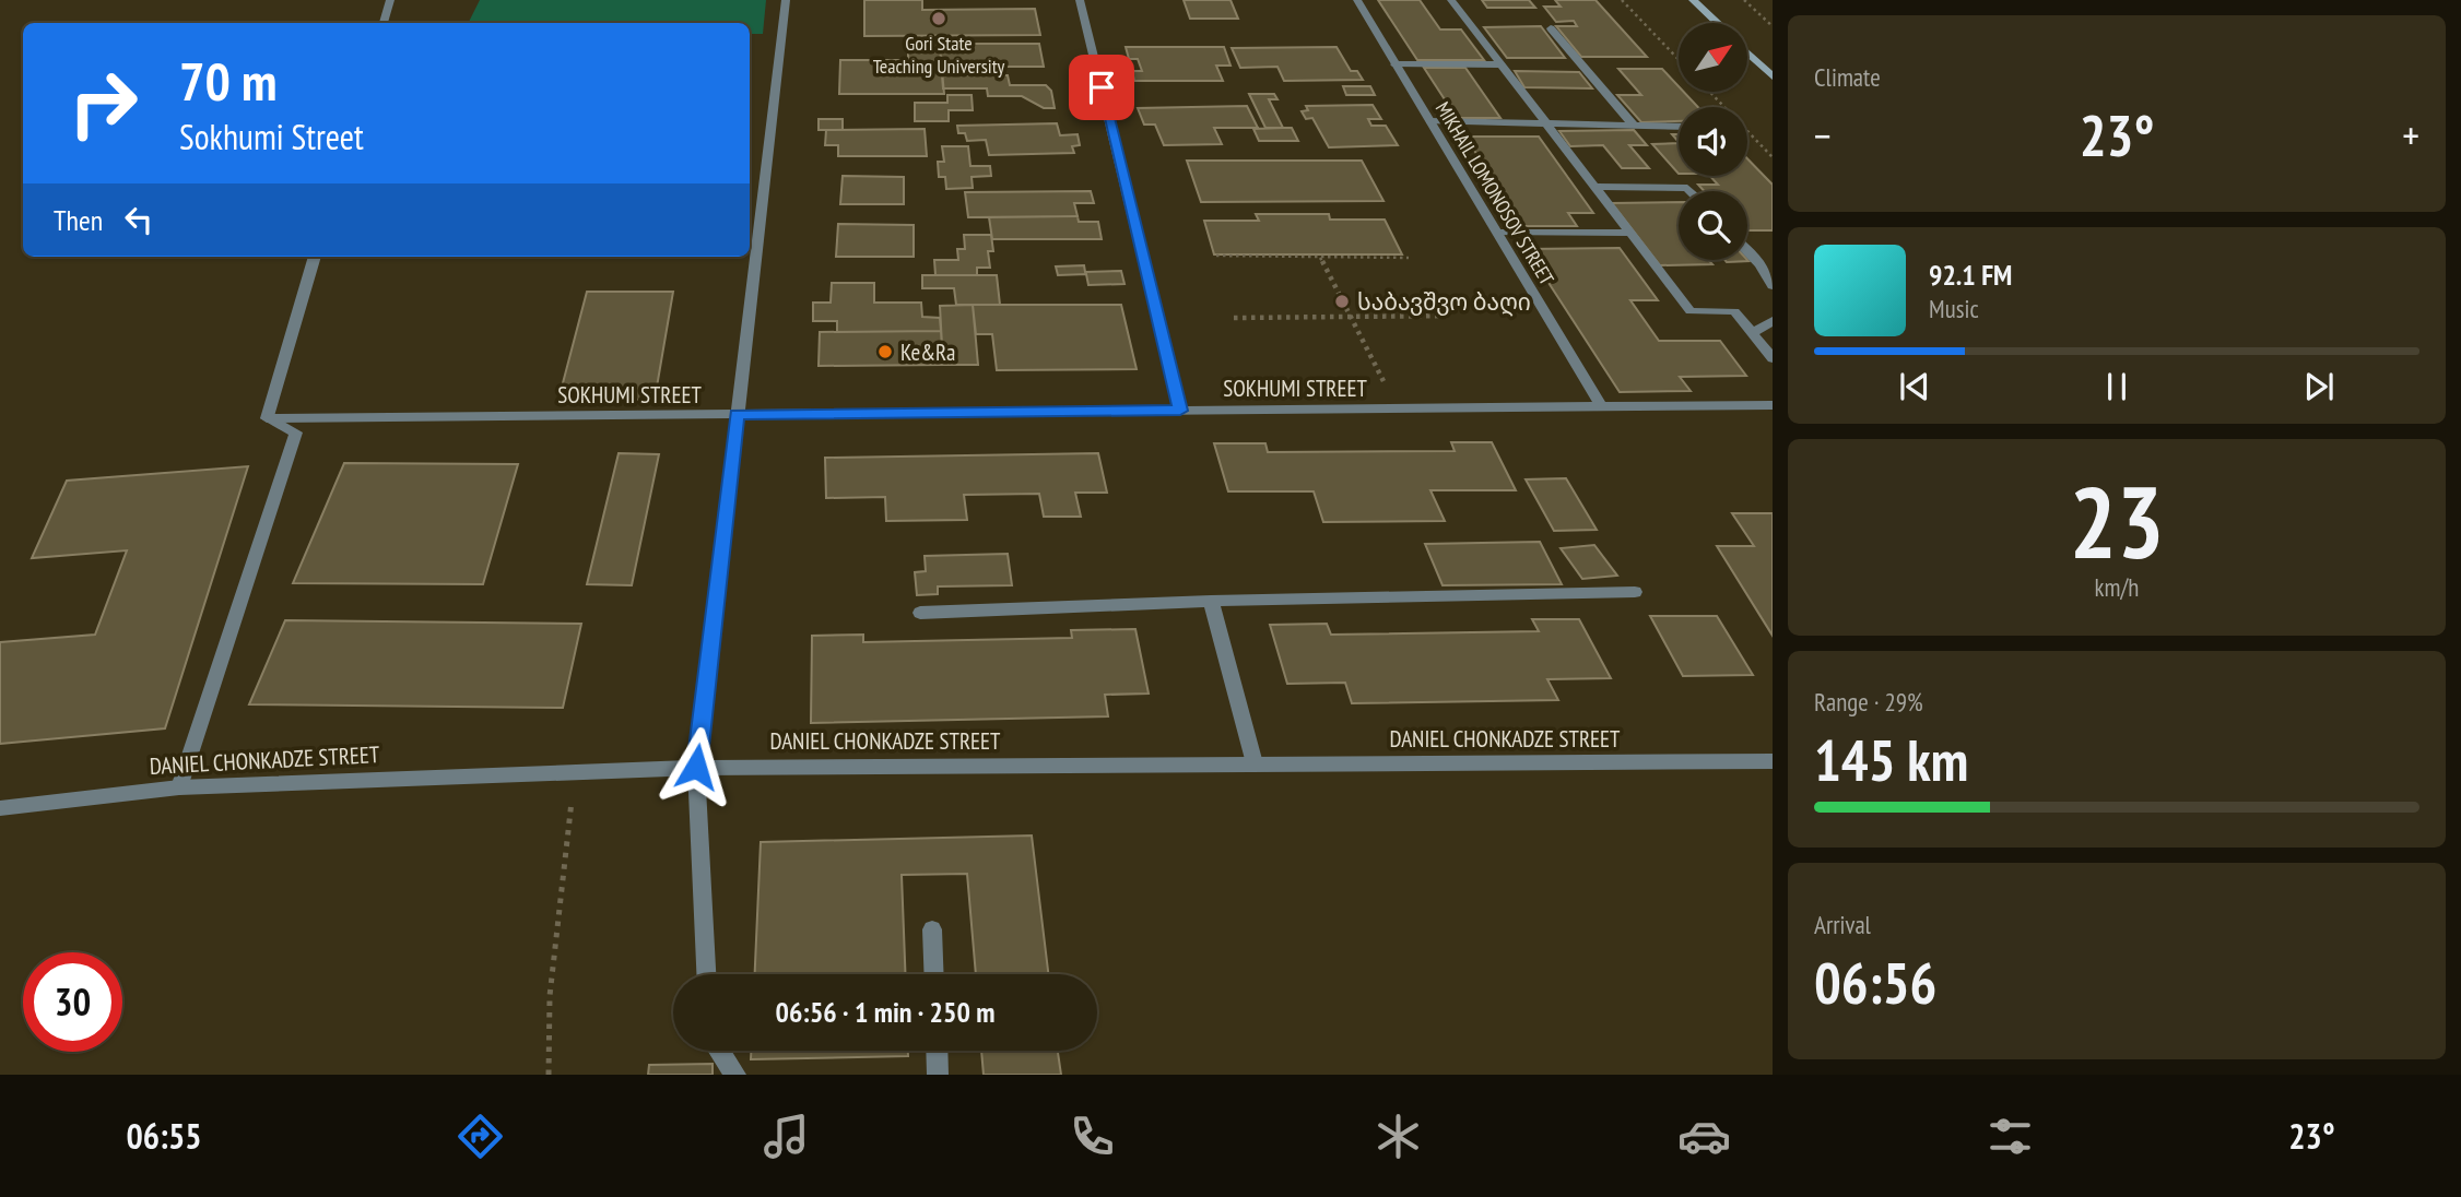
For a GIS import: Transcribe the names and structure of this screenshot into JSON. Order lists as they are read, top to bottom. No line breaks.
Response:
{"streets":{"street":["MIKHAIL LOMONOSOV STREET","SOKHUMI STREET","DANIEL CHONKADZE STREET"]},"crossings":[["MIKHAIL LOMONOSOV STREET","SOKHUMI STREET"]],"places":["Gori State Teaching University","საბავშვო ბაღი","Ke&Ra"],"north":"top right","page":{"tile":["Climate",["23","km/h"],["Range · 29%","145 km"],["Arrival","06:56"]],"turn":["70 m","Sokhumi Street"],"heat":["−","23°","+"],"then":"Then","song":["92.1 FM","Music"],"limit":"30","trip":"06:56 · 1 min · 250 m","tabs":["06:55","23°"]}}
